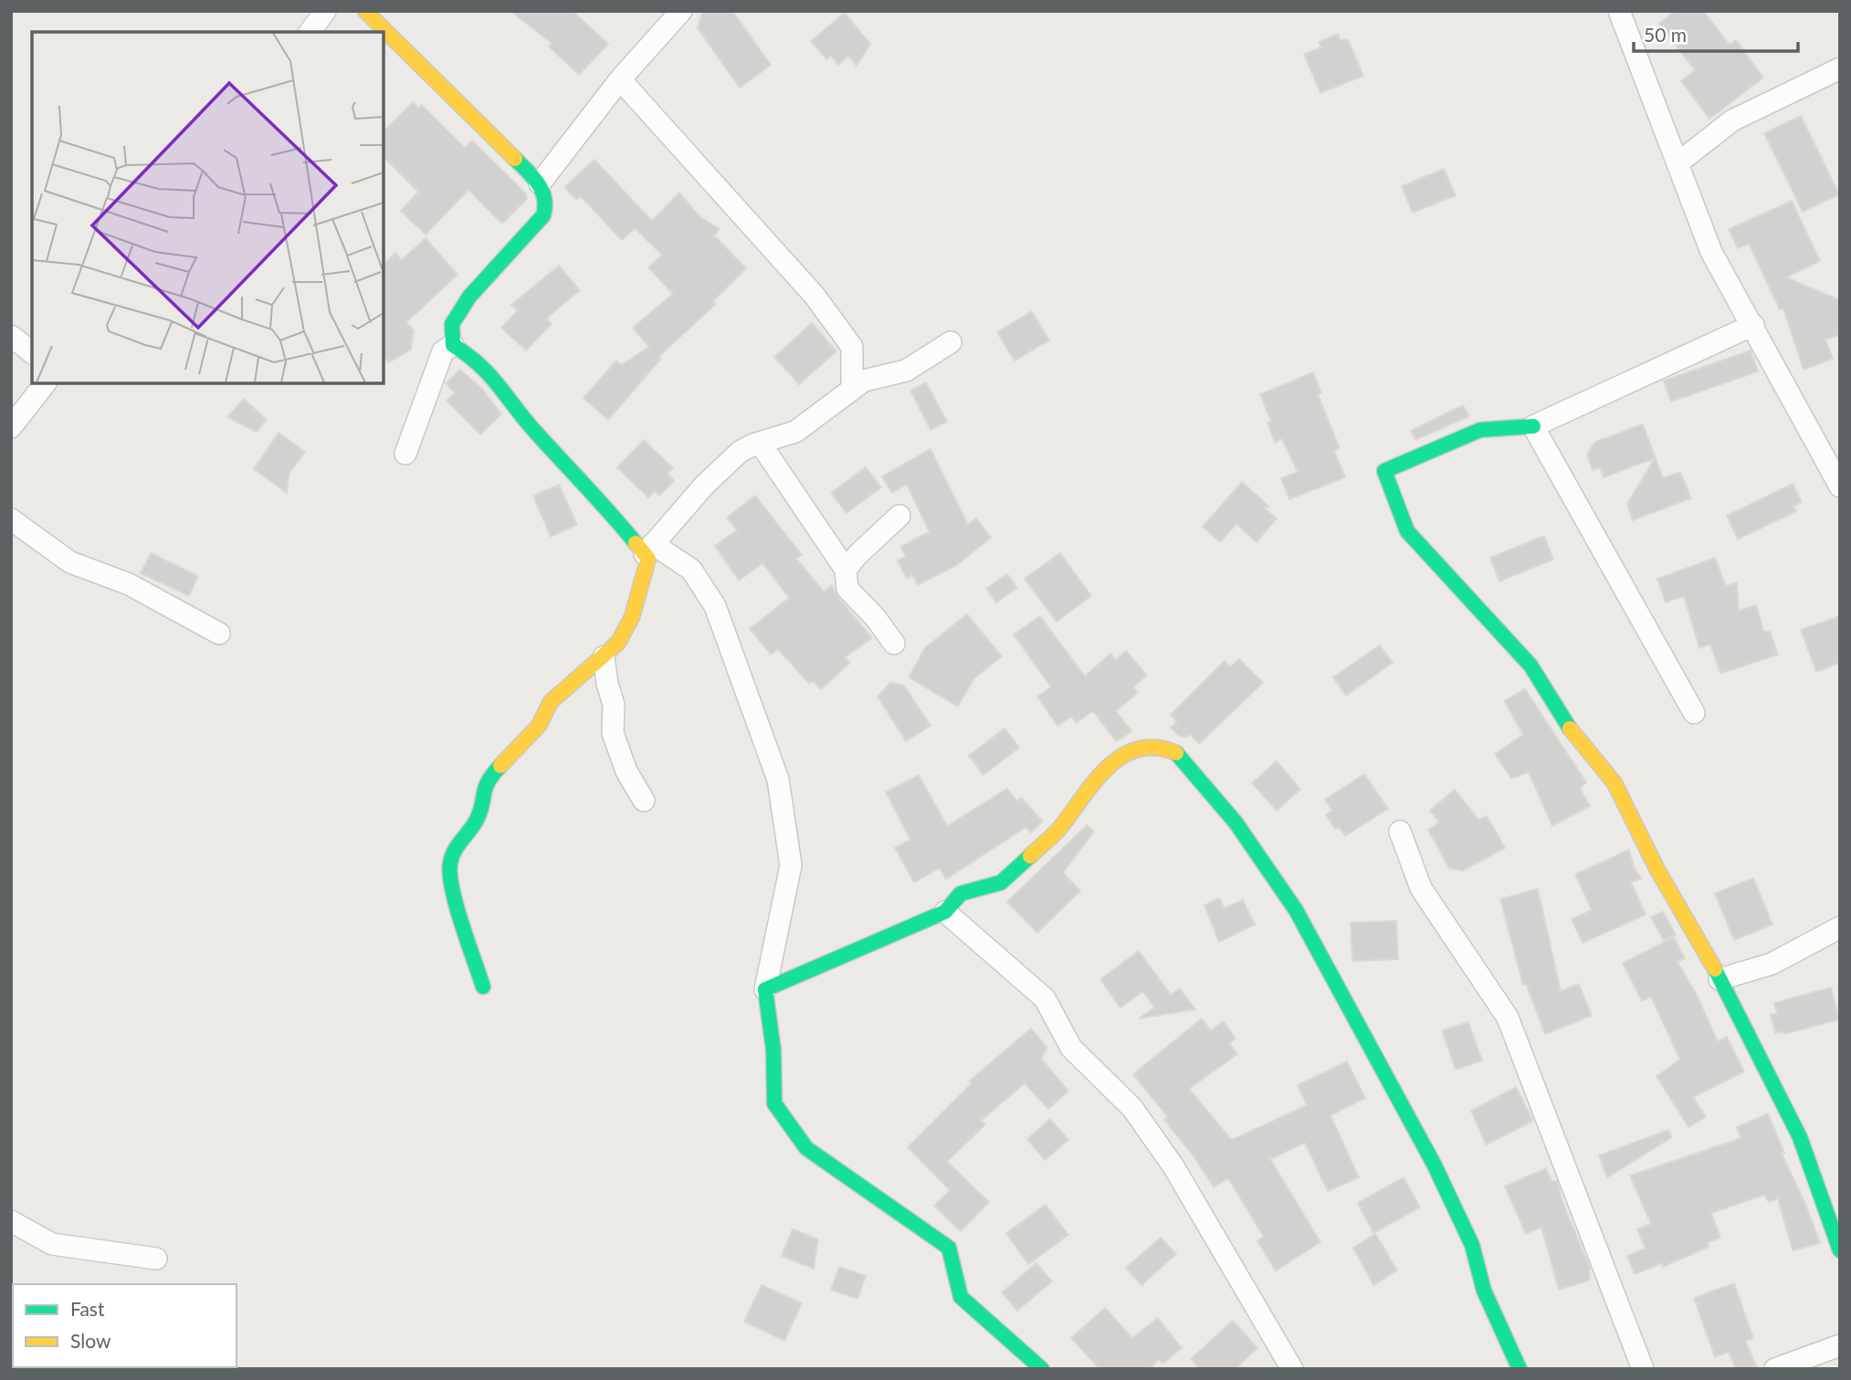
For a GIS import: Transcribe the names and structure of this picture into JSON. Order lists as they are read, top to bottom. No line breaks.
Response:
{"legend":["Fast","Slow"],"scale_bar":"50 m"}
